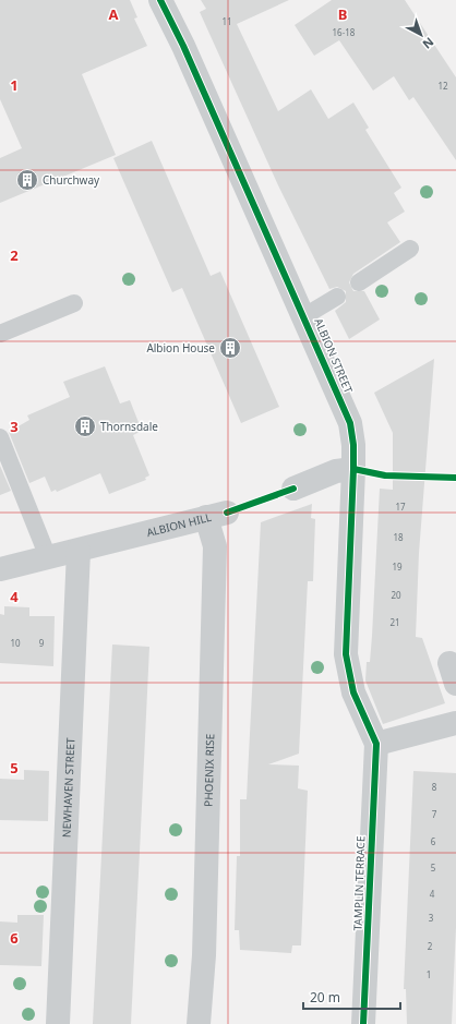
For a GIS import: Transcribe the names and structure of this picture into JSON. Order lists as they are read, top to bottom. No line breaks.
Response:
{"streets":{"street":["ALBION STREET","ALBION HILL","PHOENIX RISE","NEWHAVEN STREET","TAMPLIN TERRACE"]},"crossings":[["ALBION STREET","TAMPLIN TERRACE"],["ALBION HILL","PHOENIX RISE"],["ALBION HILL","NEWHAVEN STREET"]],"places":{"building":["Churchway","Albion House","Thornsdale"]},"house_numbers":["11","16-18","12","17","18","19","20","21","10","9","8","7","6","5","4","3","2","1"],"scale_bar":"20 m","north":"bottom right","grid":{"columns":["A","B"],"rows":["1","2","3","4","5","6"]}}
